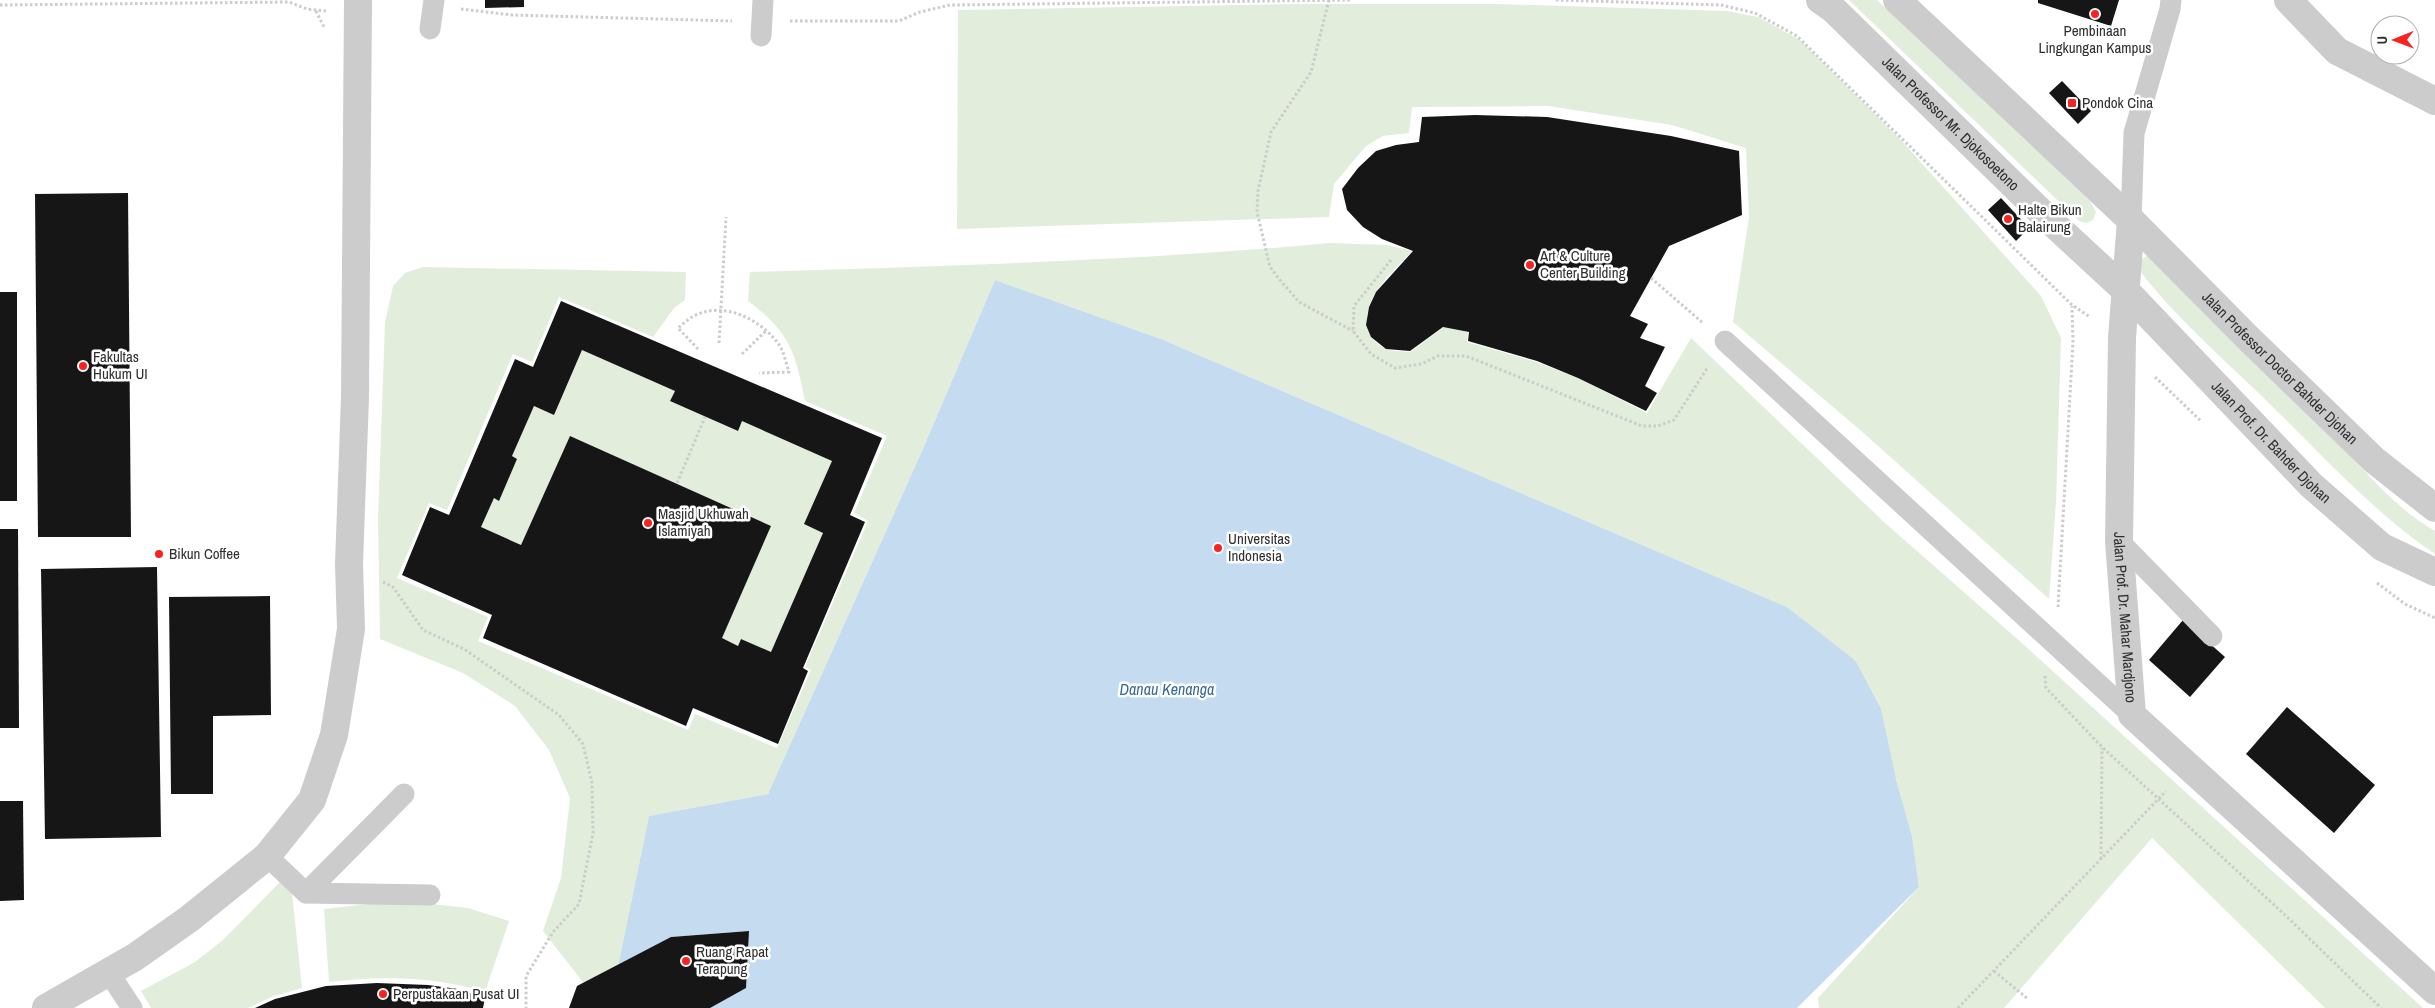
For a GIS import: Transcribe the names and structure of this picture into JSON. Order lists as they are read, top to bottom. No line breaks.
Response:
{"streets":{"street":["Jalan Professor Mr. Djokosoetono","Jalan Professor Doctor Bahder Djohan","Jalan Prof. Dr. Bahder Djohan","Jalan Prof. Dr. Mahar Mardjono"]},"crossings":[["Jalan Professor Mr. Djokosoetono","Jalan Prof. Dr. Bahder Djohan"],["Jalan Professor Mr. Djokosoetono","Jalan Prof. Dr. Mahar Mardjono"],["Jalan Professor Doctor Bahder Djohan","Jalan Prof. Dr. Mahar Mardjono"],["Jalan Prof. Dr. Bahder Djohan","Jalan Prof. Dr. Mahar Mardjono"]],"water":["Danau Kenanga"],"places":{"other":["Pembinaan Lingkungan Kampus","Halte Bikun Balairung","Art & Culture Center Building","Fakultas Hukum UI","Masjid Ukhuwah Islamiyah","Universitas Indonesia","Bikun Coffee","Ruang Rapat Terapung","Perpustakaan Pusat UI"],"transit":["Pondok Cina"]},"north":"left"}
